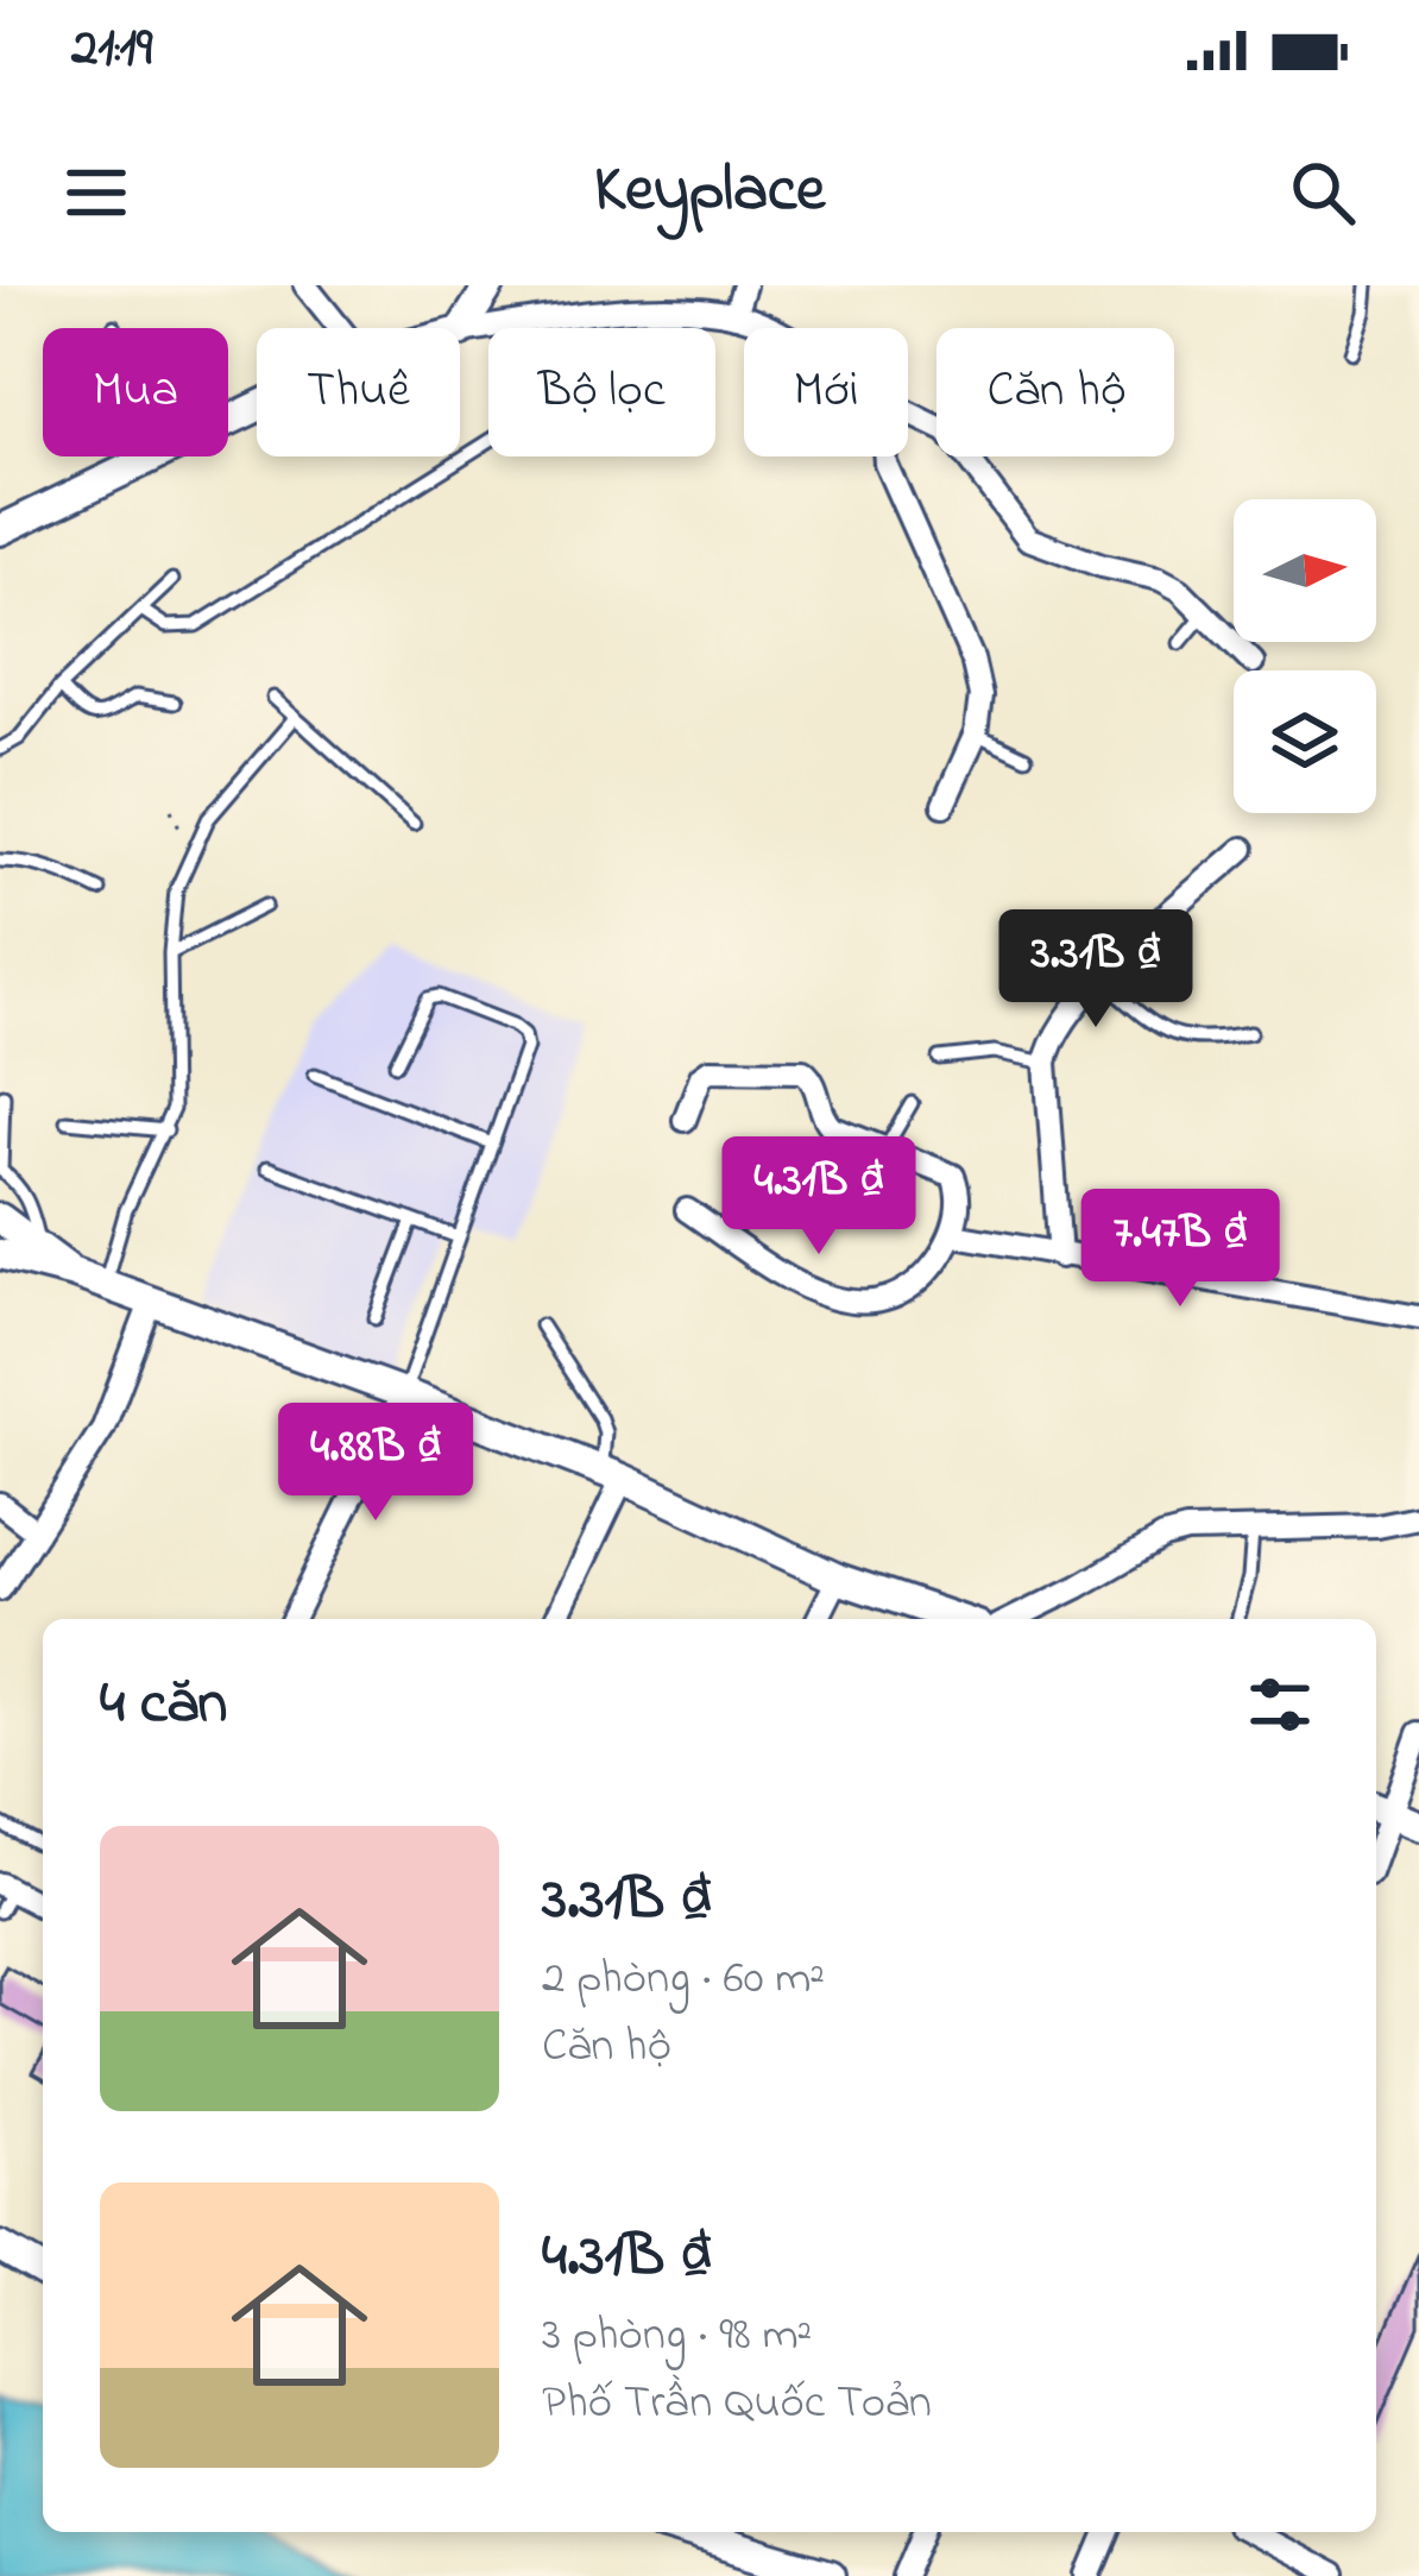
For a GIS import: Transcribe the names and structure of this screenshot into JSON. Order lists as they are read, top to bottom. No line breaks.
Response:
{"north":"right","page":{"status":"21:19","header":"Keyplace","chip":["Mua","Thuê","Bộ lọc","Mới","Căn hộ"],"price":["3.31B ₫","4.31B ₫","7.47B ₫","4.88B ₫"],"heading":"4 căn","list":[{"name":"3.31B ₫","note":"2 phòng · 60 m² · Căn hộ"},{"name":"4.31B ₫","note":"3 phòng · 98 m² · Phố Trần Quốc Toản"}]}}
